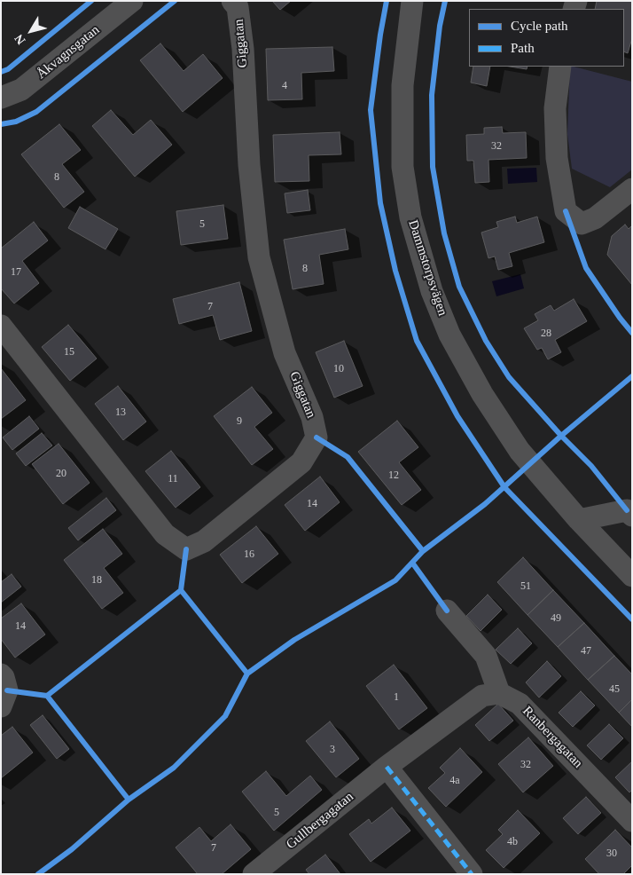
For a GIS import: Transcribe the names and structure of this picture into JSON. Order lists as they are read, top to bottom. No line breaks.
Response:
{"streets":{"street":["Giggatan","Åkvagnsgatan","Dammstorpsvägen","Ranbergagatan","Gullbergagatan"]},"crossings":[["Ranbergagatan","Gullbergagatan"]],"house_numbers":["4","32","8","5","8","17","7","28","15","10","13","9","20","12","11","14","16","18","51","49","14","47","45","1","3","32","4a","5","4b","7","30"],"legend":["Cycle path","Path"],"north":"bottom left"}
